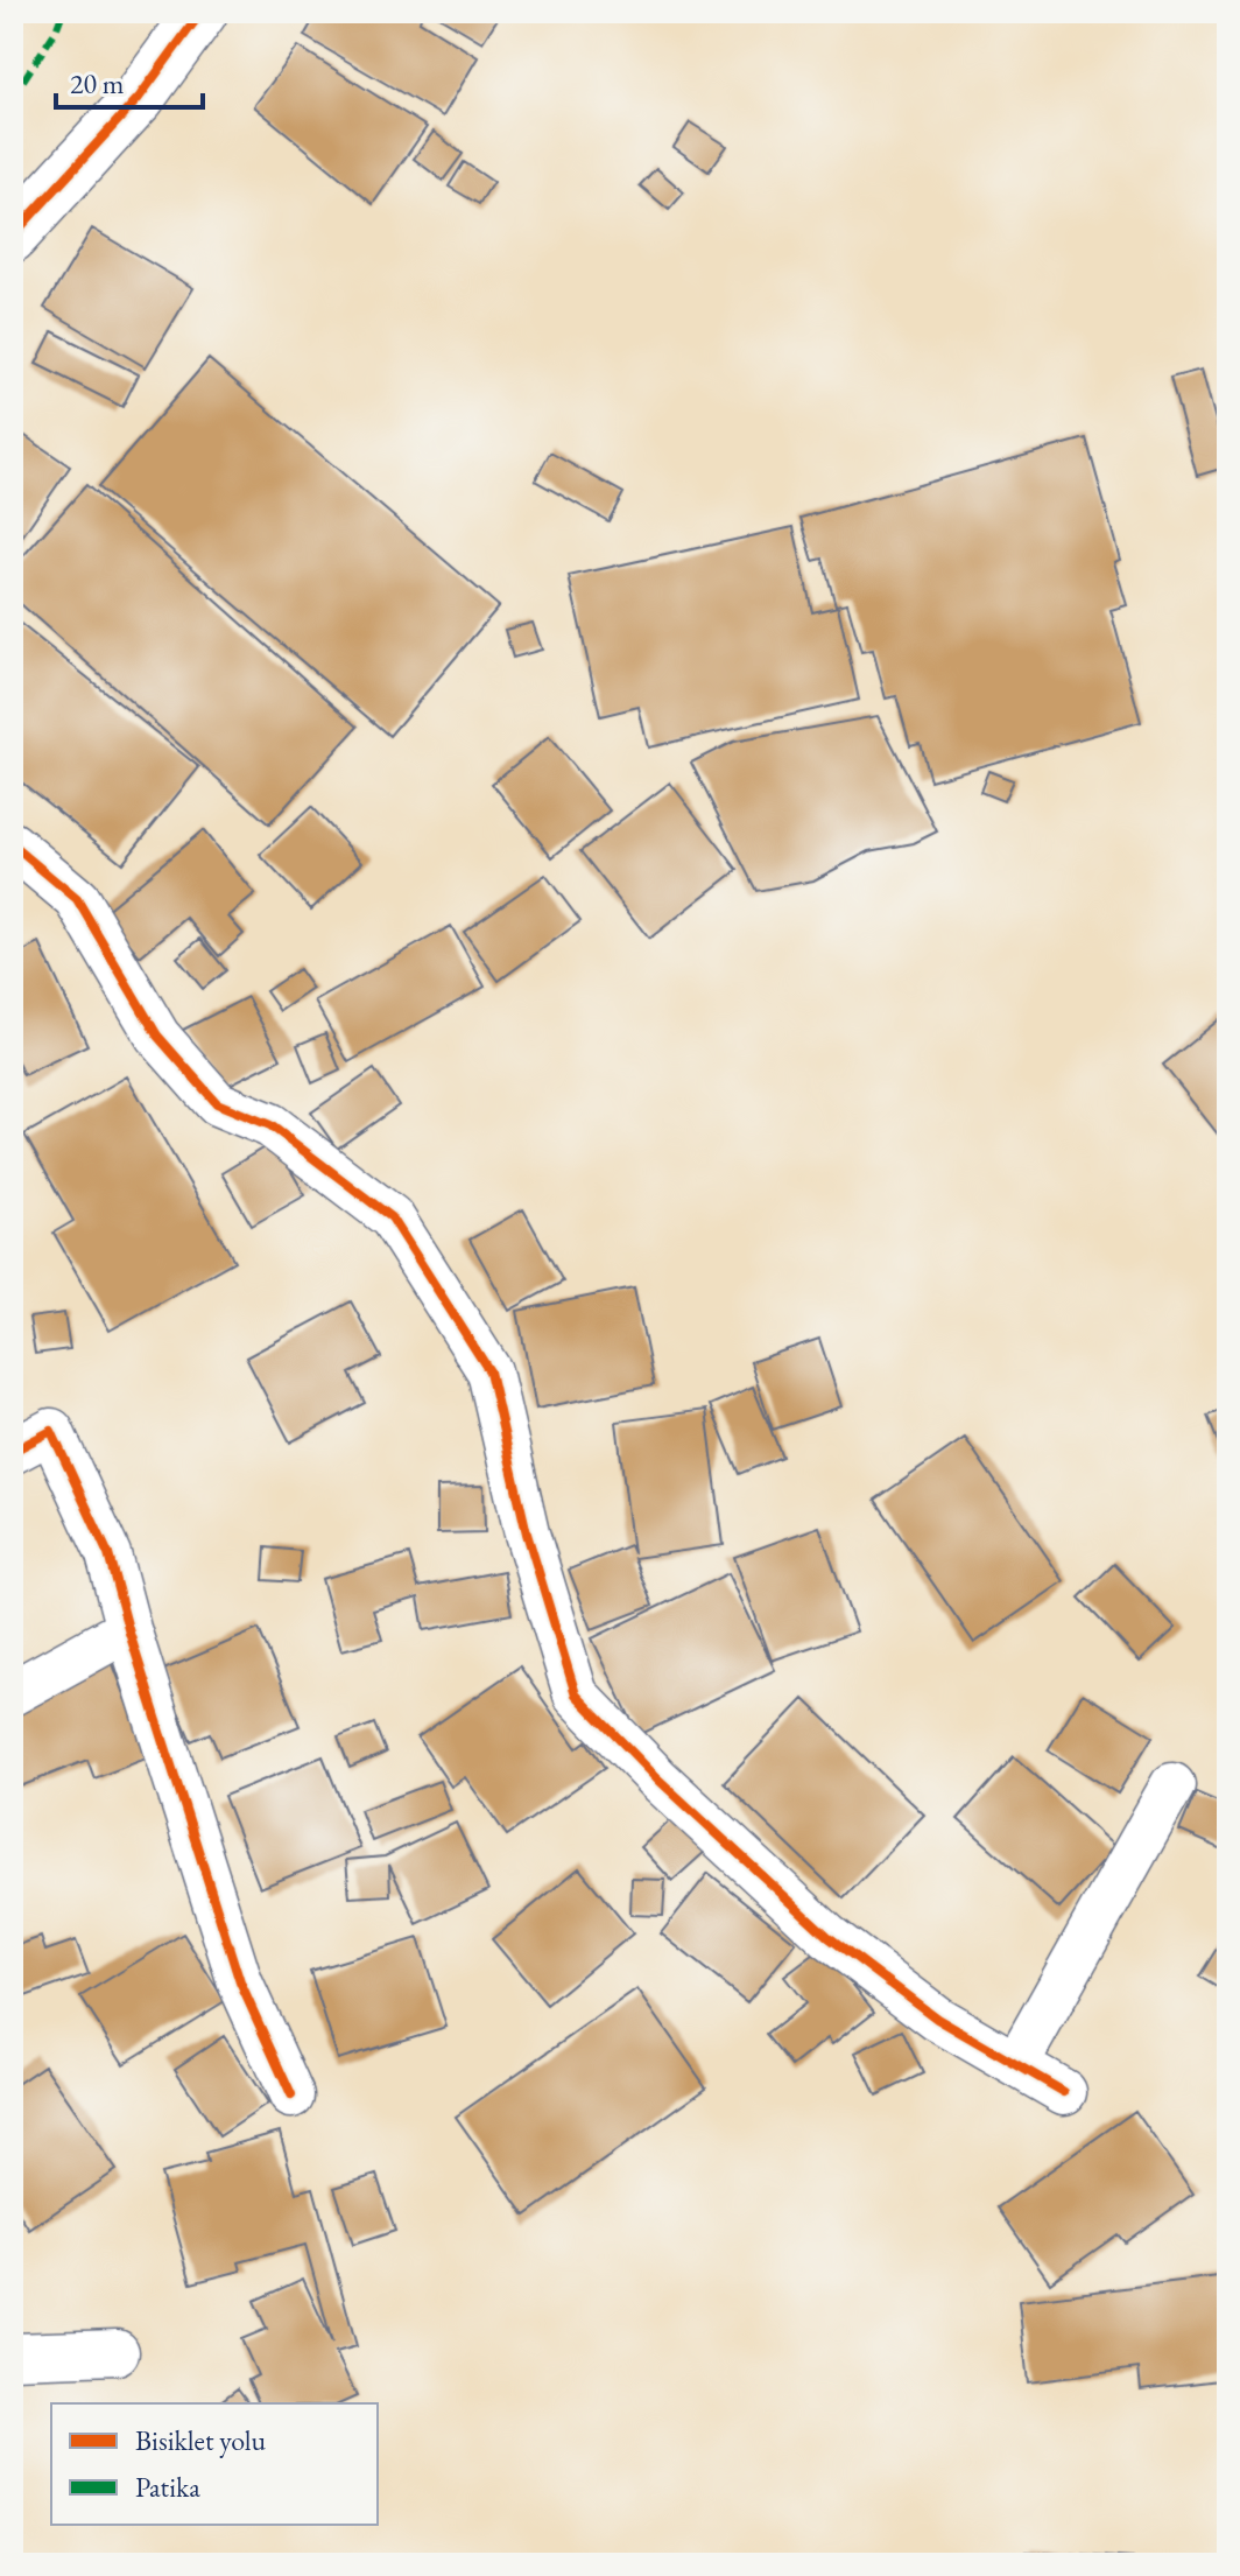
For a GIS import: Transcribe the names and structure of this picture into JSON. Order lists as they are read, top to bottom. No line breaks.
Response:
{"legend":["Bisiklet yolu","Patika"],"scale_bar":"20 m"}
